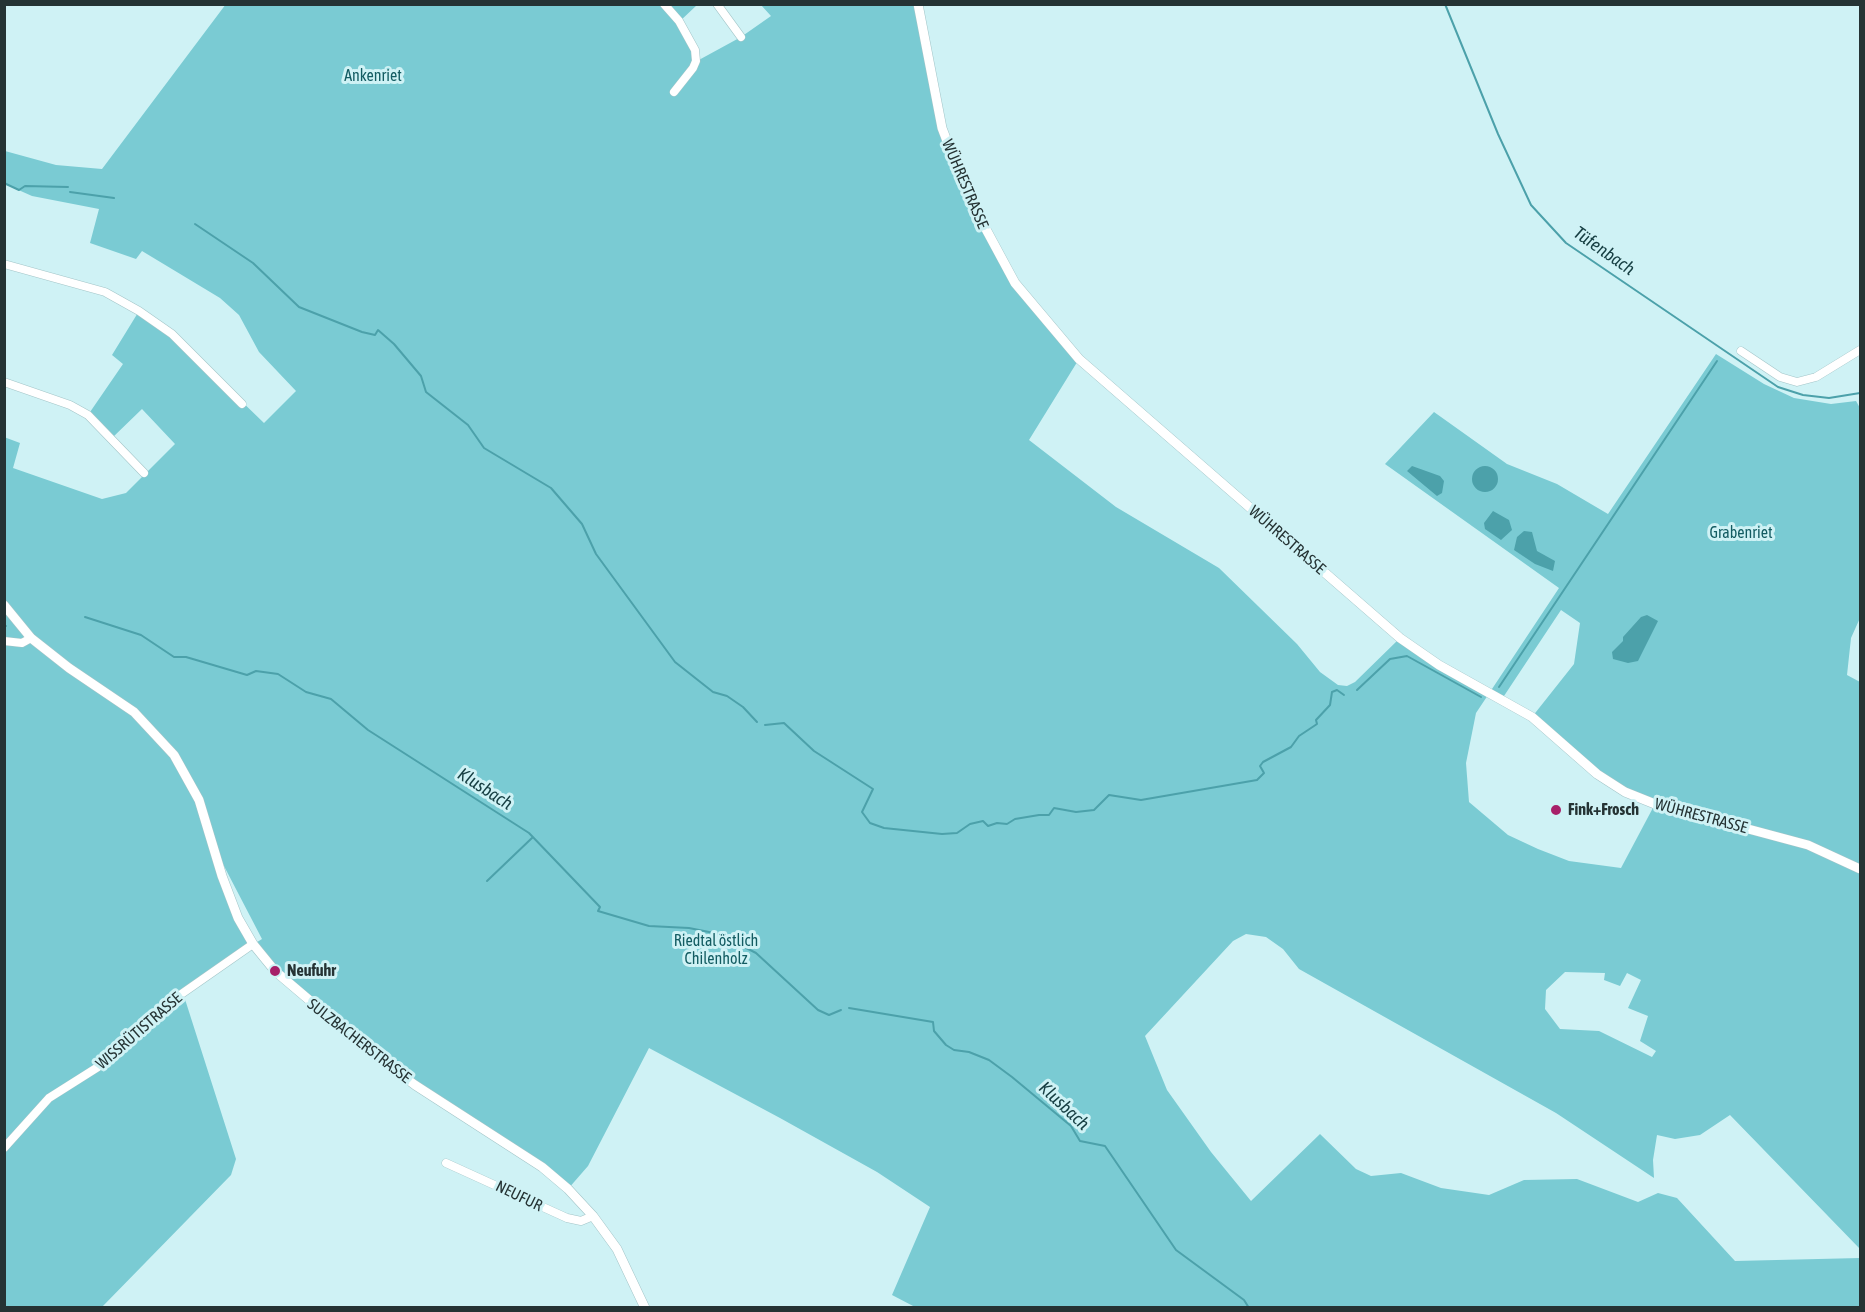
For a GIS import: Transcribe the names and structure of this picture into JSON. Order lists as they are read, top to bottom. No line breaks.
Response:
{"streets":{"street":["WÜHRESTRASSE","WISSRÜTISTRASSE","SULZBACHERSTRASSE","NEUFUR"]},"crossings":[["WISSRÜTISTRASSE","SULZBACHERSTRASSE"],["SULZBACHERSTRASSE","NEUFUR"]],"water":["Tüfenbach","Klusbach"],"parks":["Ankenriet","Grabenriet","Riedtal östlich Chilenholz"],"places":["Fink+Frosch","Neufuhr"]}
